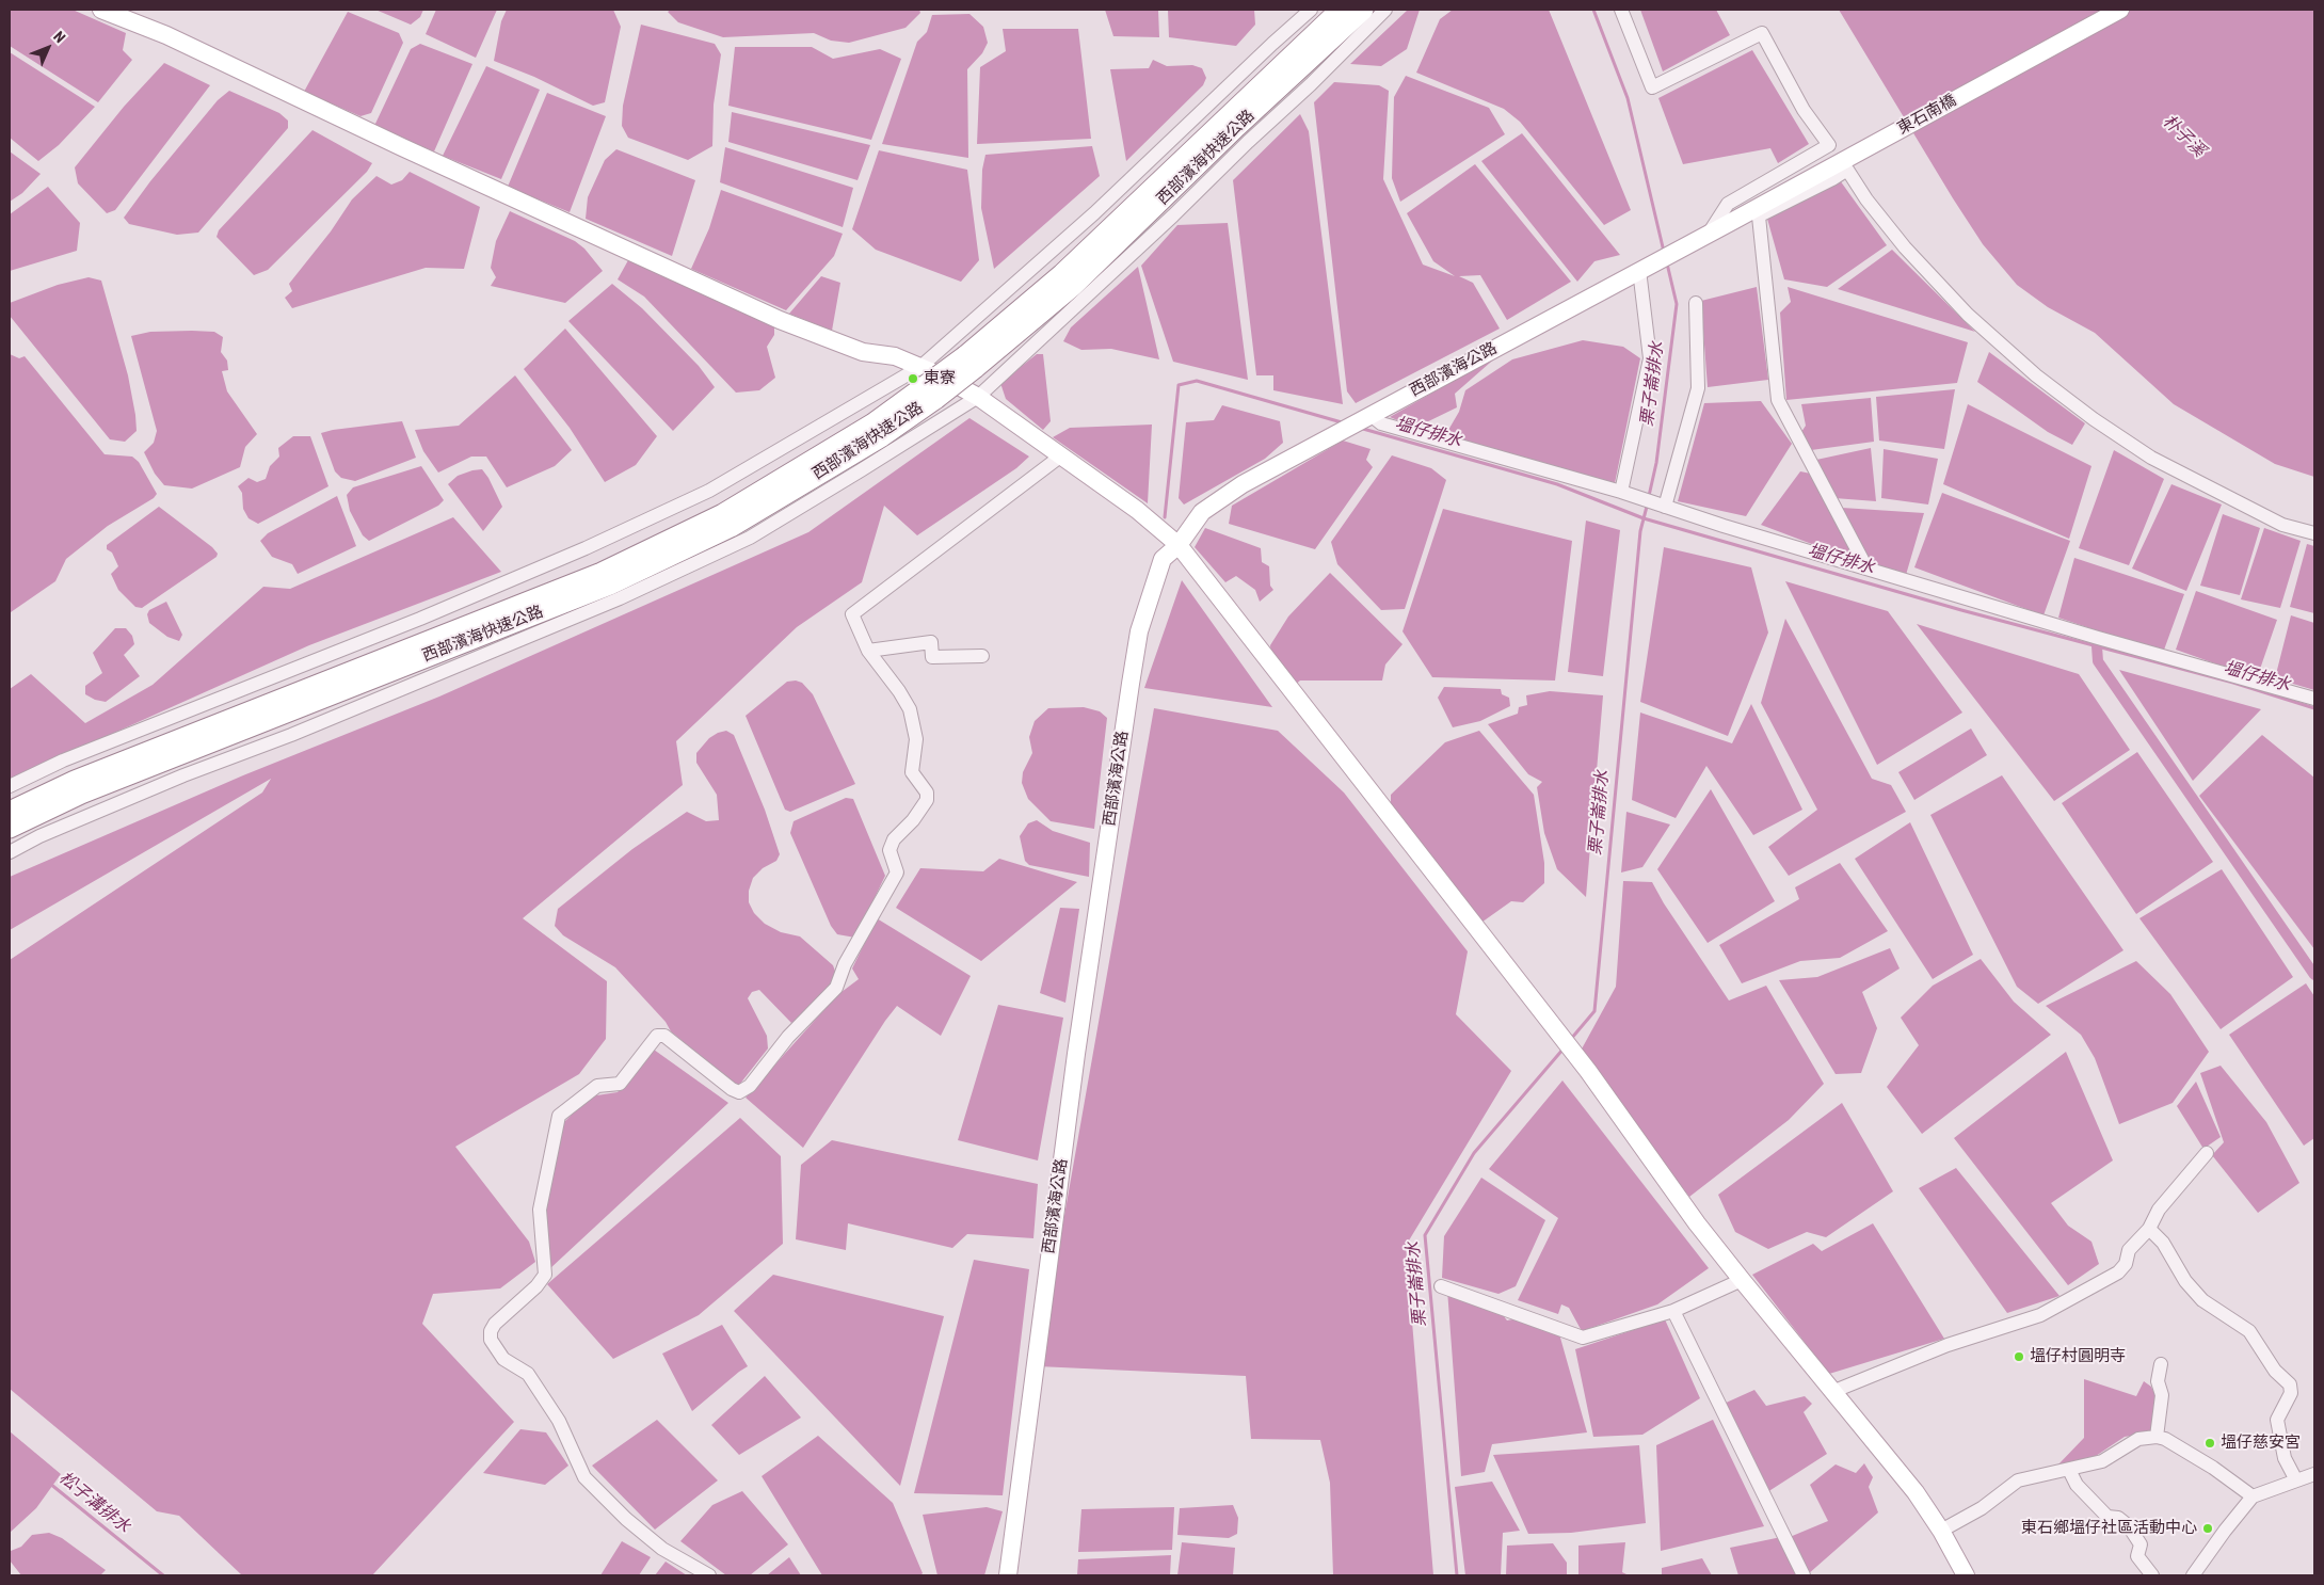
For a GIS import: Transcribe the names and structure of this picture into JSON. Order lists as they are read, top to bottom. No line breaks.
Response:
{"streets":{"highway":["西部濱海快速公路"],"main road":["東石南橋","西部濱海公路"]},"crossings":[["東石南橋","西部濱海公路"]],"water":["朴子溪","栗子崙排水","塭仔排水","松子溝排水"],"places":["東寮","塭仔村圓明寺","塭仔慈安宮","東石鄉塭仔社區活動中心"],"north":"top right"}
